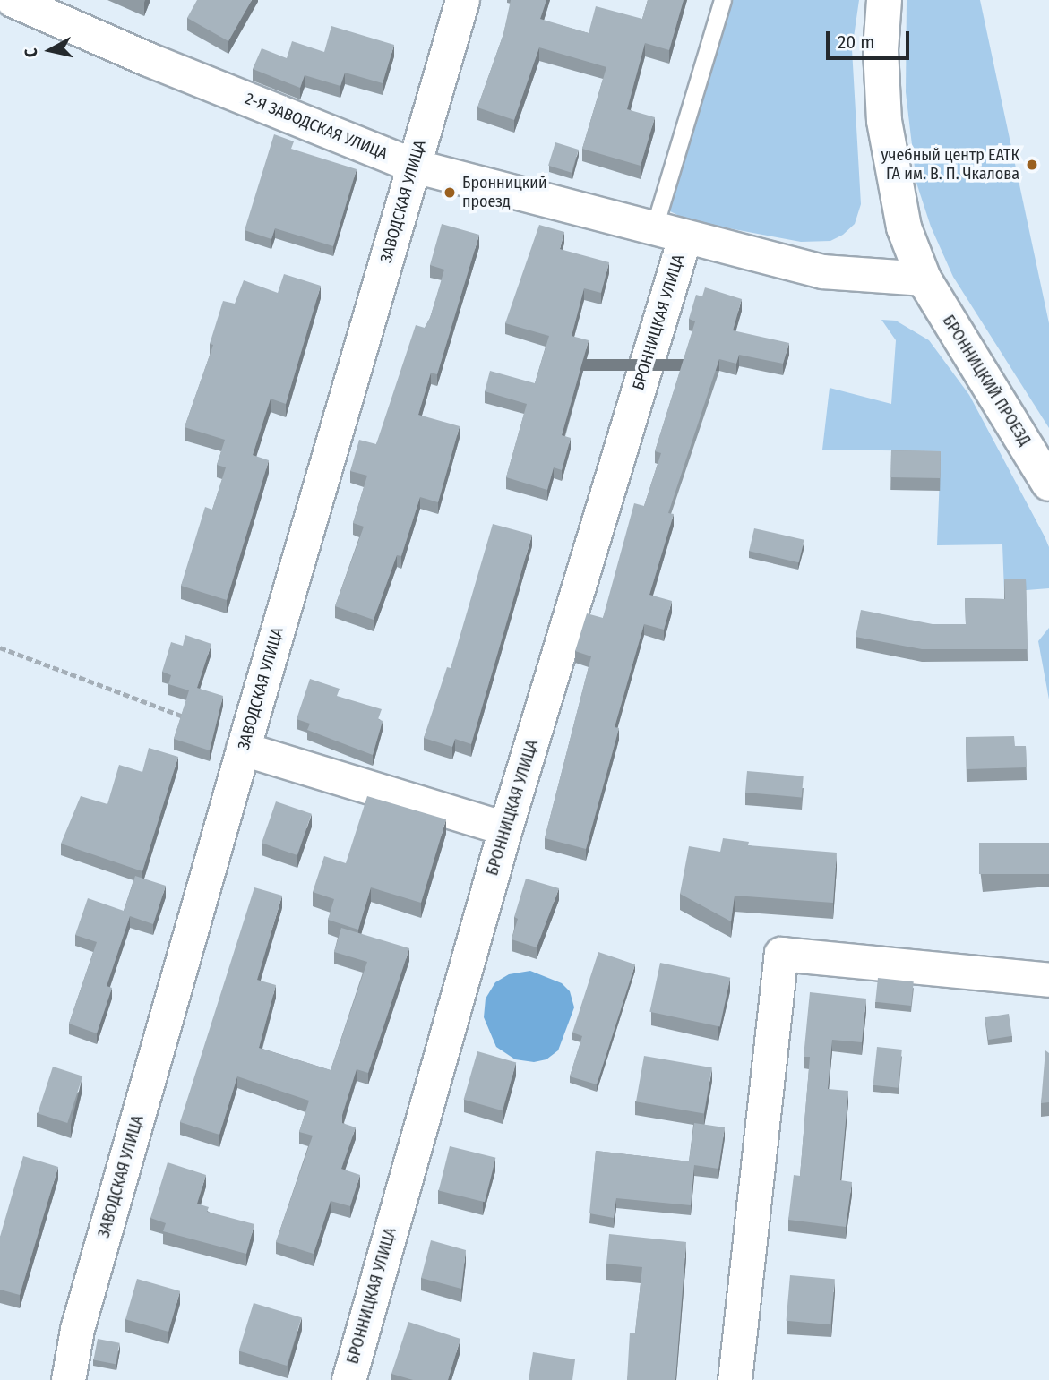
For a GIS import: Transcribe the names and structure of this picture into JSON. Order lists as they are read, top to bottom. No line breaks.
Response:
{"streets":{"main road":["БРОННИЦКИЙ ПРОЕЗД"],"street":["2-Я ЗАВОДСКАЯ УЛИЦА","ЗАВОДСКАЯ УЛИЦА","БРОННИЦКАЯ УЛИЦА"]},"crossings":[["2-Я ЗАВОДСКАЯ УЛИЦА","ЗАВОДСКАЯ УЛИЦА"],["2-Я ЗАВОДСКАЯ УЛИЦА","БРОННИЦКАЯ УЛИЦА"],["2-Я ЗАВОДСКАЯ УЛИЦА","БРОННИЦКИЙ ПРОЕЗД"]],"places":["учебный центр ЕАТК ГА им. В. П. Чкалова","Бронницкий проезд"],"scale_bar":"20 m","north":"left"}
